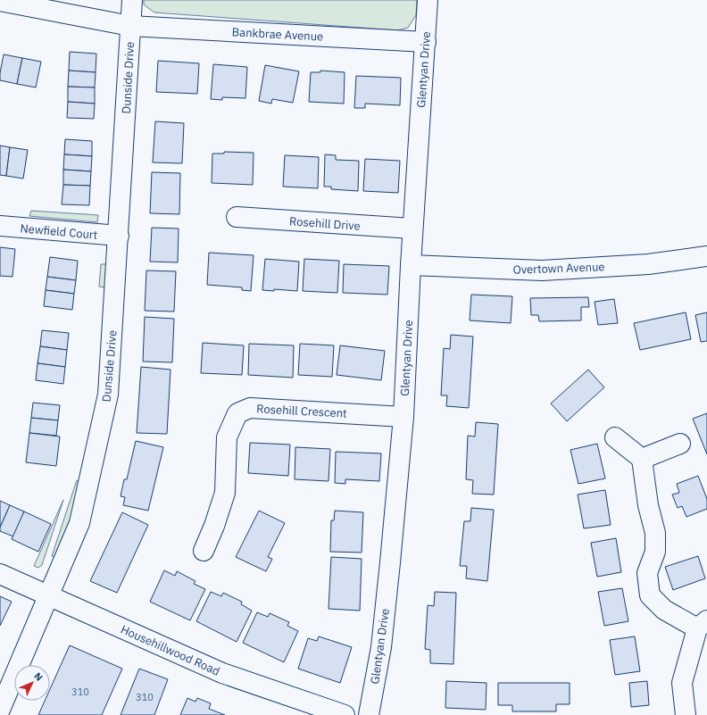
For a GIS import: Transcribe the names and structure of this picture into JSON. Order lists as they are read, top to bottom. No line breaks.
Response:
{"streets":{"street":["Bankbrae Avenue","Glentyan Drive","Dunside Drive","Rosehill Drive","Newfield Court","Overtown Avenue","Rosehill Crescent","Househillwood Road"]},"crossings":[["Bankbrae Avenue","Glentyan Drive"],["Bankbrae Avenue","Dunside Drive"],["Glentyan Drive","Rosehill Drive"],["Glentyan Drive","Overtown Avenue"],["Glentyan Drive","Rosehill Crescent"],["Dunside Drive","Newfield Court"],["Dunside Drive","Househillwood Road"]],"house_numbers":["310","310"],"north":"top right"}
